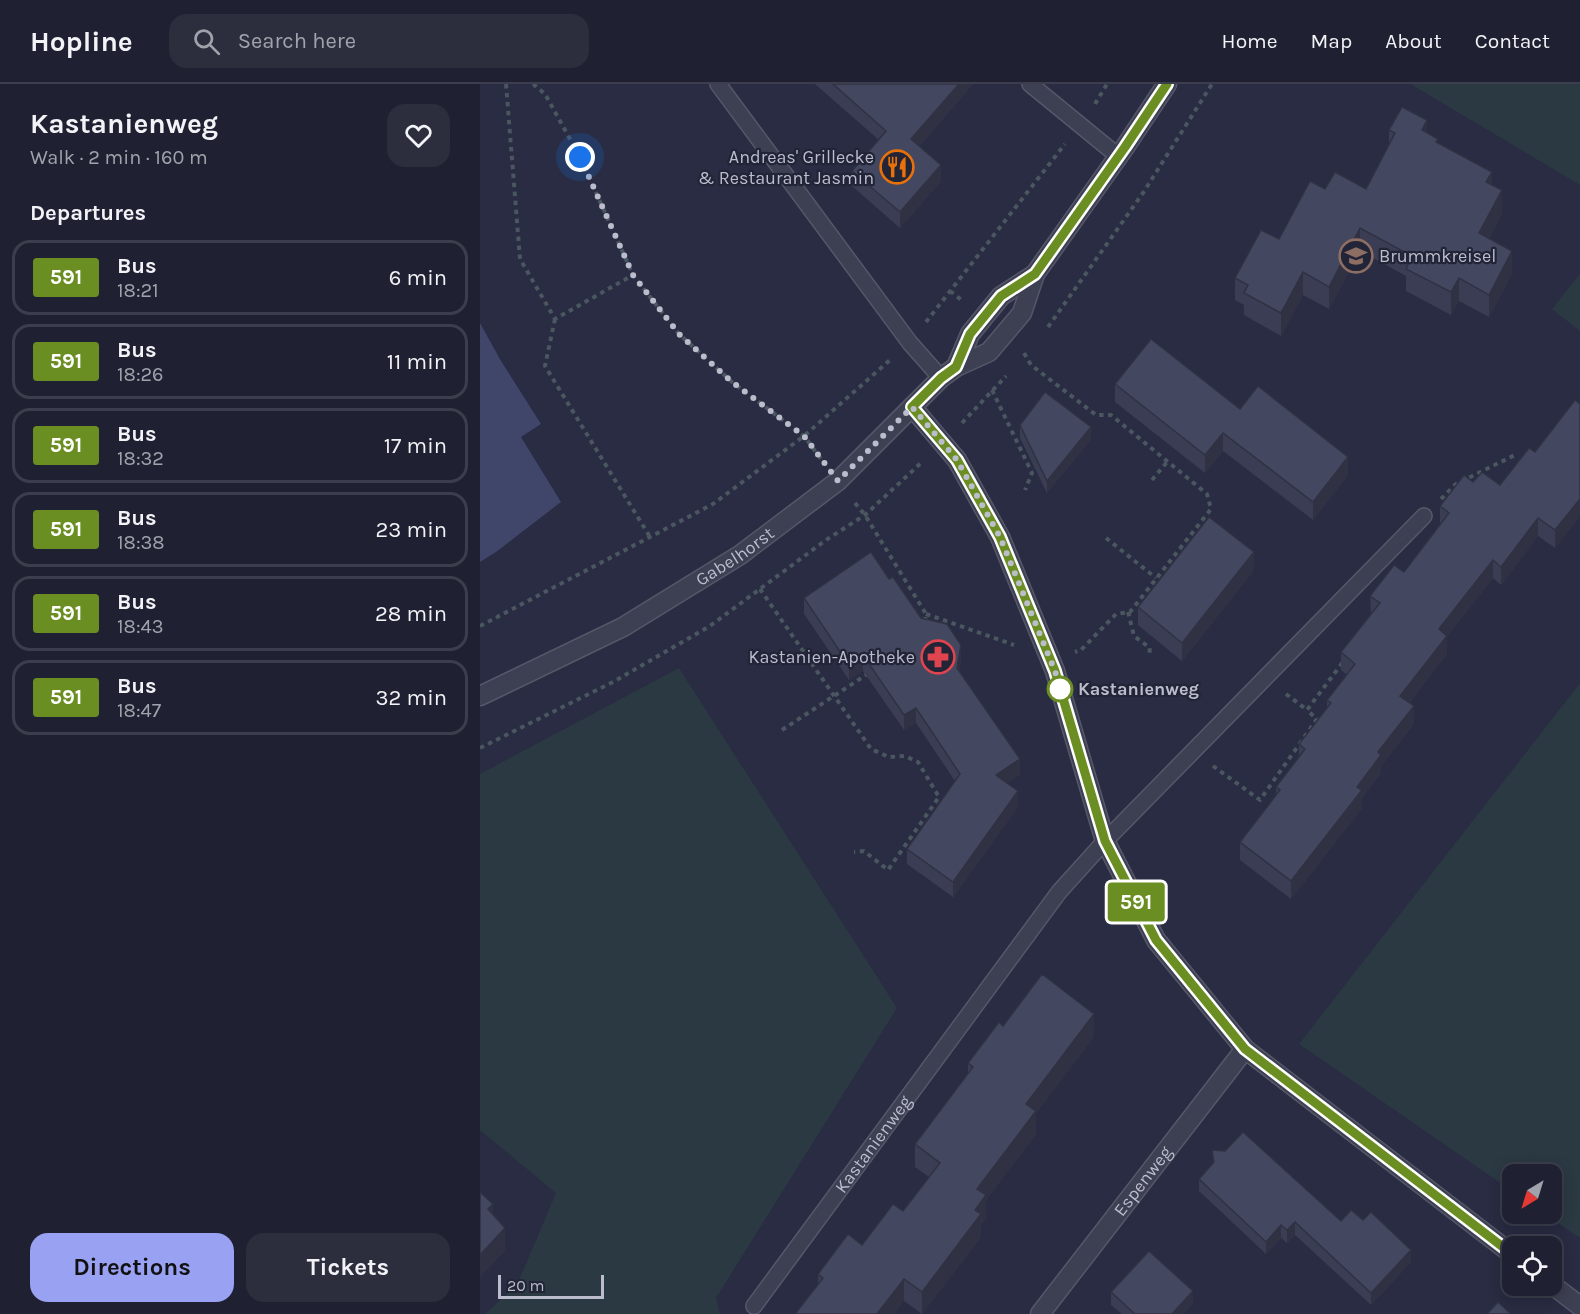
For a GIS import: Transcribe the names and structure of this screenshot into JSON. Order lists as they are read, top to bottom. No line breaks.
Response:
{"streets":{"street":["Gabelhorst","Espenweg"],"lane":["Kastanienweg"]},"places":{"restaurant":["Andreas' Grillecke & Restaurant Jasmin"],"school or university":["Brummkreisel"],"pharmacy":["Kastanien-Apotheke"],"other":["Kastanienweg"]},"lines":["bus line 591"],"scale_bar":"20 m","north":"bottom left","page":{"header":"Hopline","search":"Search here","nav":["Home","Map","About","Contact"],"heading":[["Kastanienweg","Walk · 2 min · 160 m"],"Departures"],"on_map":"591","list":[{"mark":"591","name":"Bus","note":"18:21","value":"6 min"},{"mark":"591","name":"Bus","note":"18:26","value":"11 min"},{"mark":"591","name":"Bus","note":"18:32","value":"17 min"},{"mark":"591","name":"Bus","note":"18:38","value":"23 min"},{"mark":"591","name":"Bus","note":"18:43","value":"28 min"},{"mark":"591","name":"Bus","note":"18:47","value":"32 min"}],"buttons":["Directions","Tickets"],"scale":"20 m"}}
